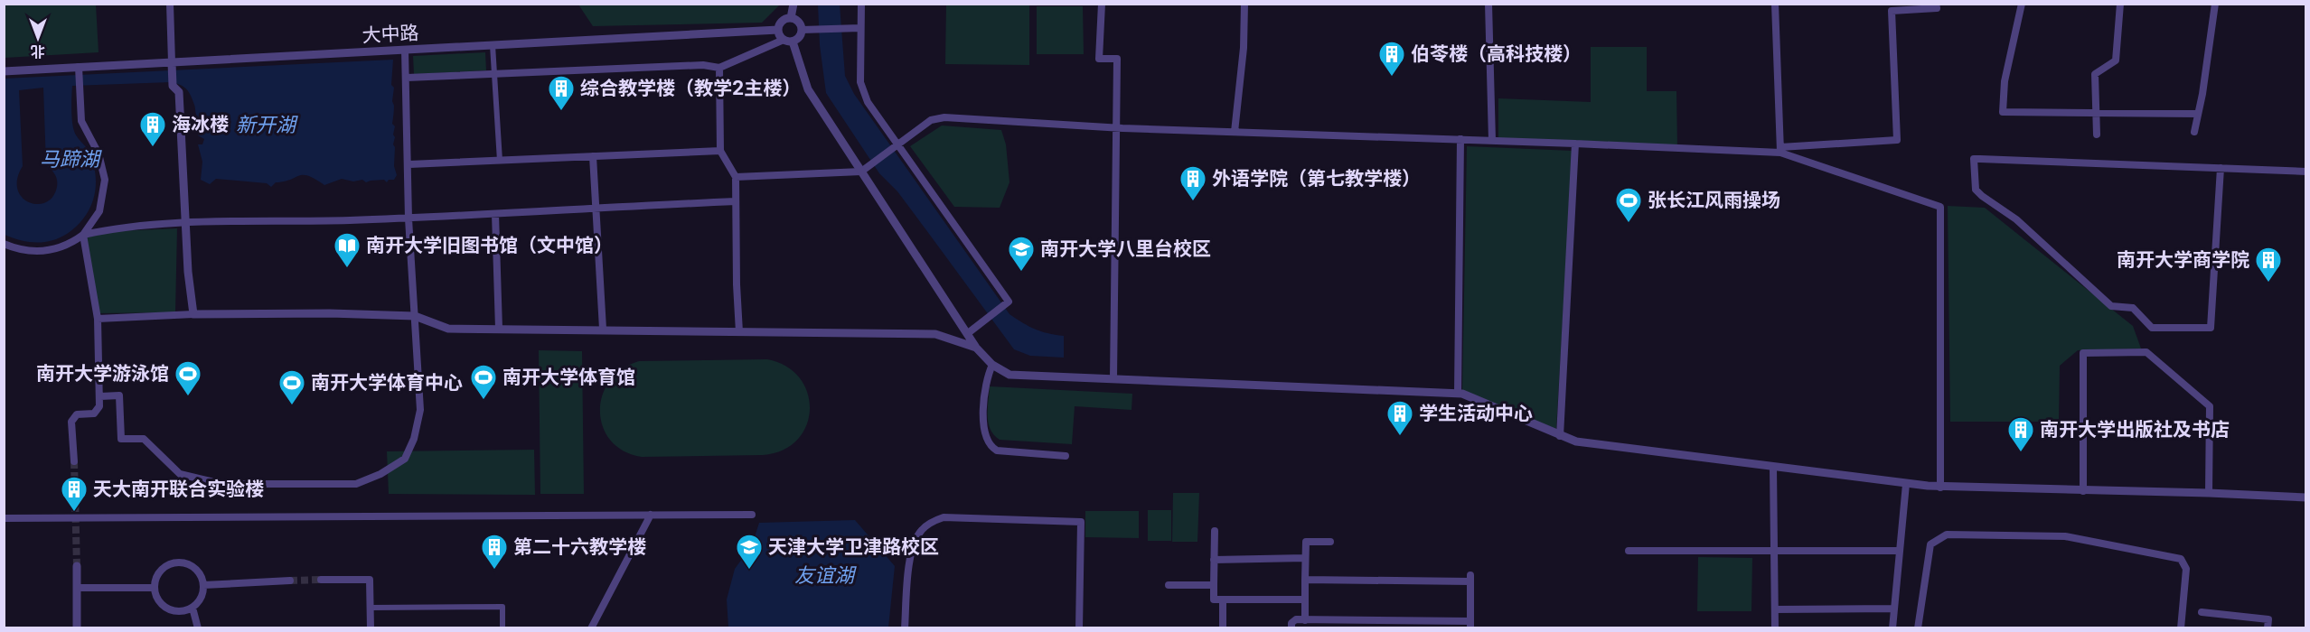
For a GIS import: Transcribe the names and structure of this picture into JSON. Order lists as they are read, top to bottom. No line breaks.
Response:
{"streets":{"street":["大中路"]},"water":["新开湖","马蹄湖","友谊湖"],"places":{"building":["伯苓楼（高科技楼）","综合教学楼（教学2主楼）","海冰楼","外语学院（第七教学楼）","南开大学商学院","学生活动中心","南开大学出版社及书店","天大南开联合实验楼","第二十六教学楼"],"sports":["张长江风雨操场","南开大学游泳馆","南开大学体育馆","南开大学体育中心"],"library":["南开大学旧图书馆（文中馆）"],"school or university":["南开大学八里台校区","天津大学卫津路校区"]},"north":"bottom"}
